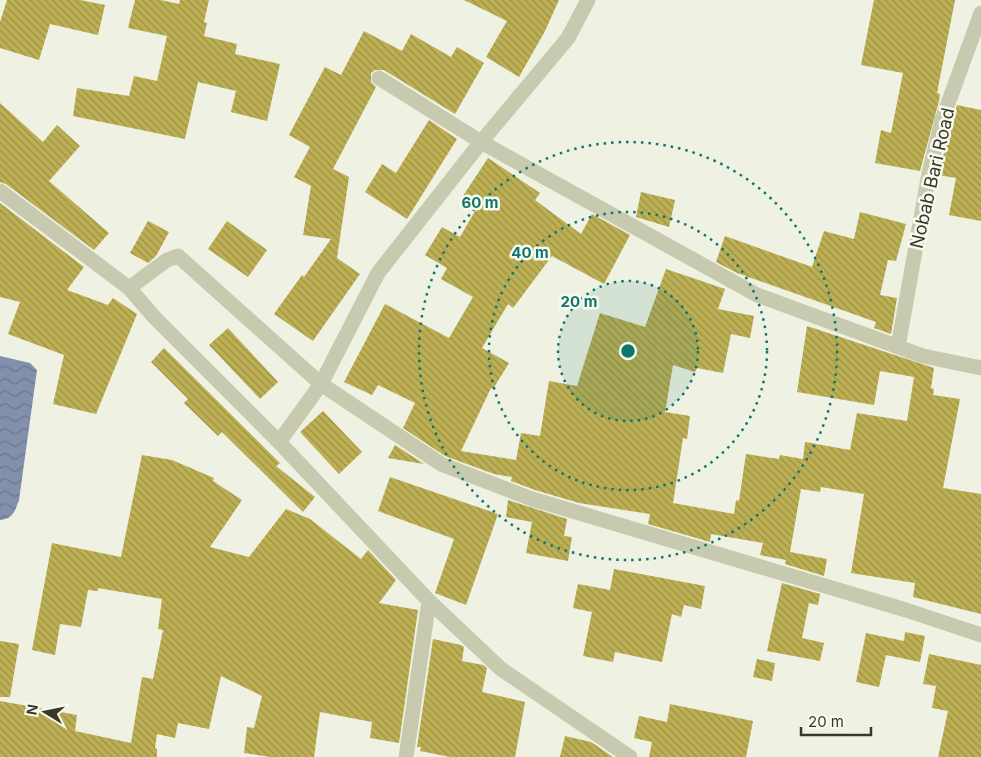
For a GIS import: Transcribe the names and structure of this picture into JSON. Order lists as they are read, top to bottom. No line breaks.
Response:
{"streets":{"street":["Nobab Bari Road"]},"scale_bar":"20 m","north":"left","rings":["60 m","40 m","20 m"]}
